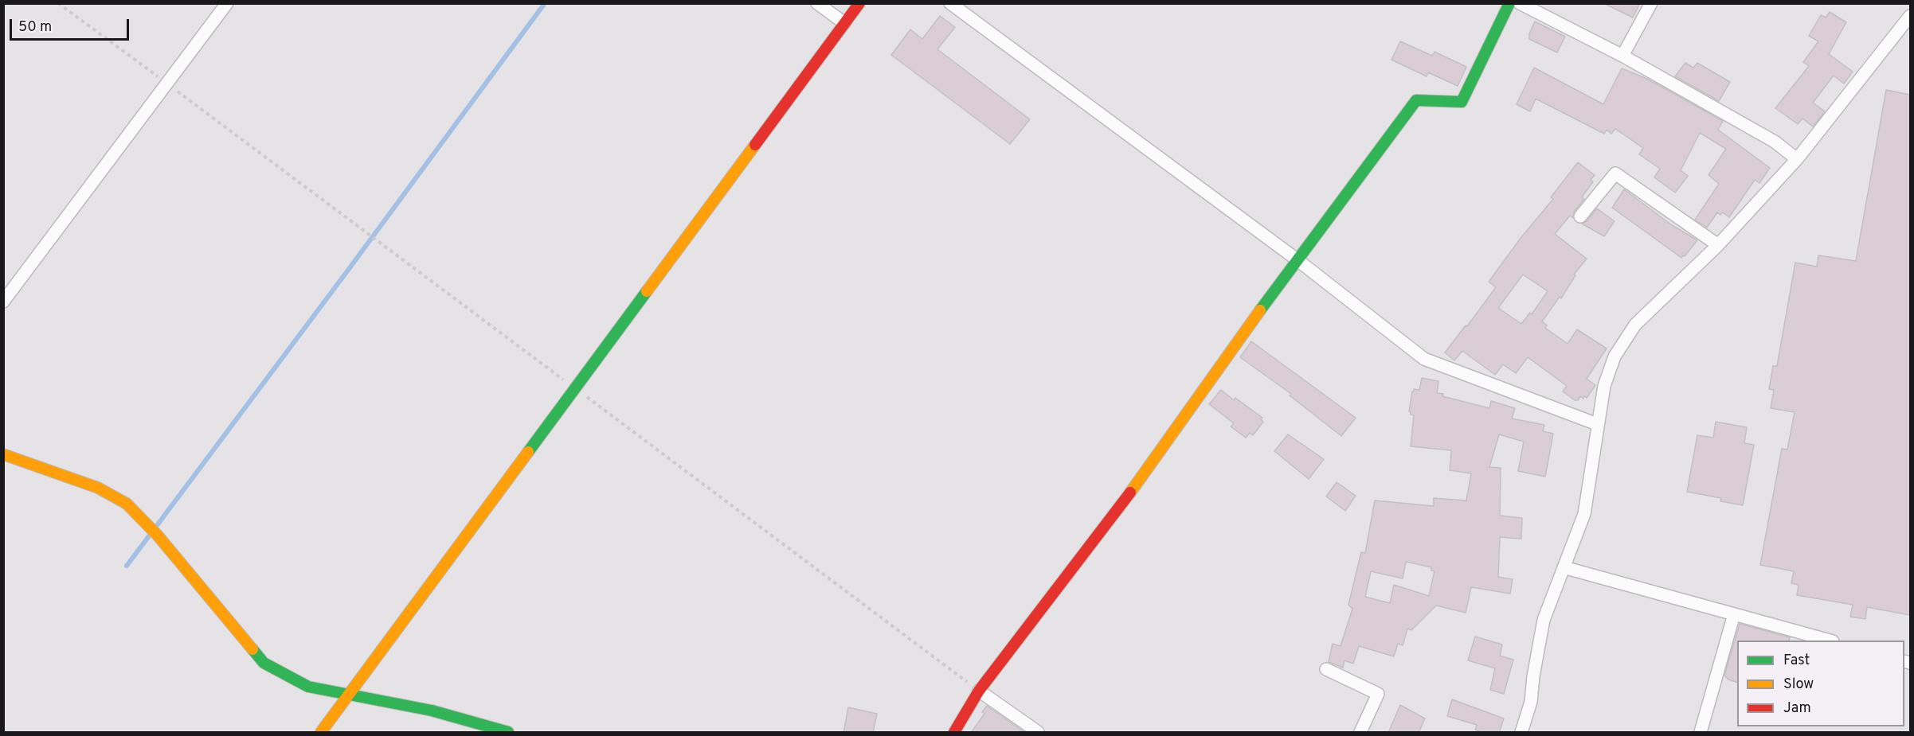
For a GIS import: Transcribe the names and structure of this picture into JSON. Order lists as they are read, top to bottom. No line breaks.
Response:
{"legend":["Fast","Slow","Jam"],"scale_bar":"50 m"}
